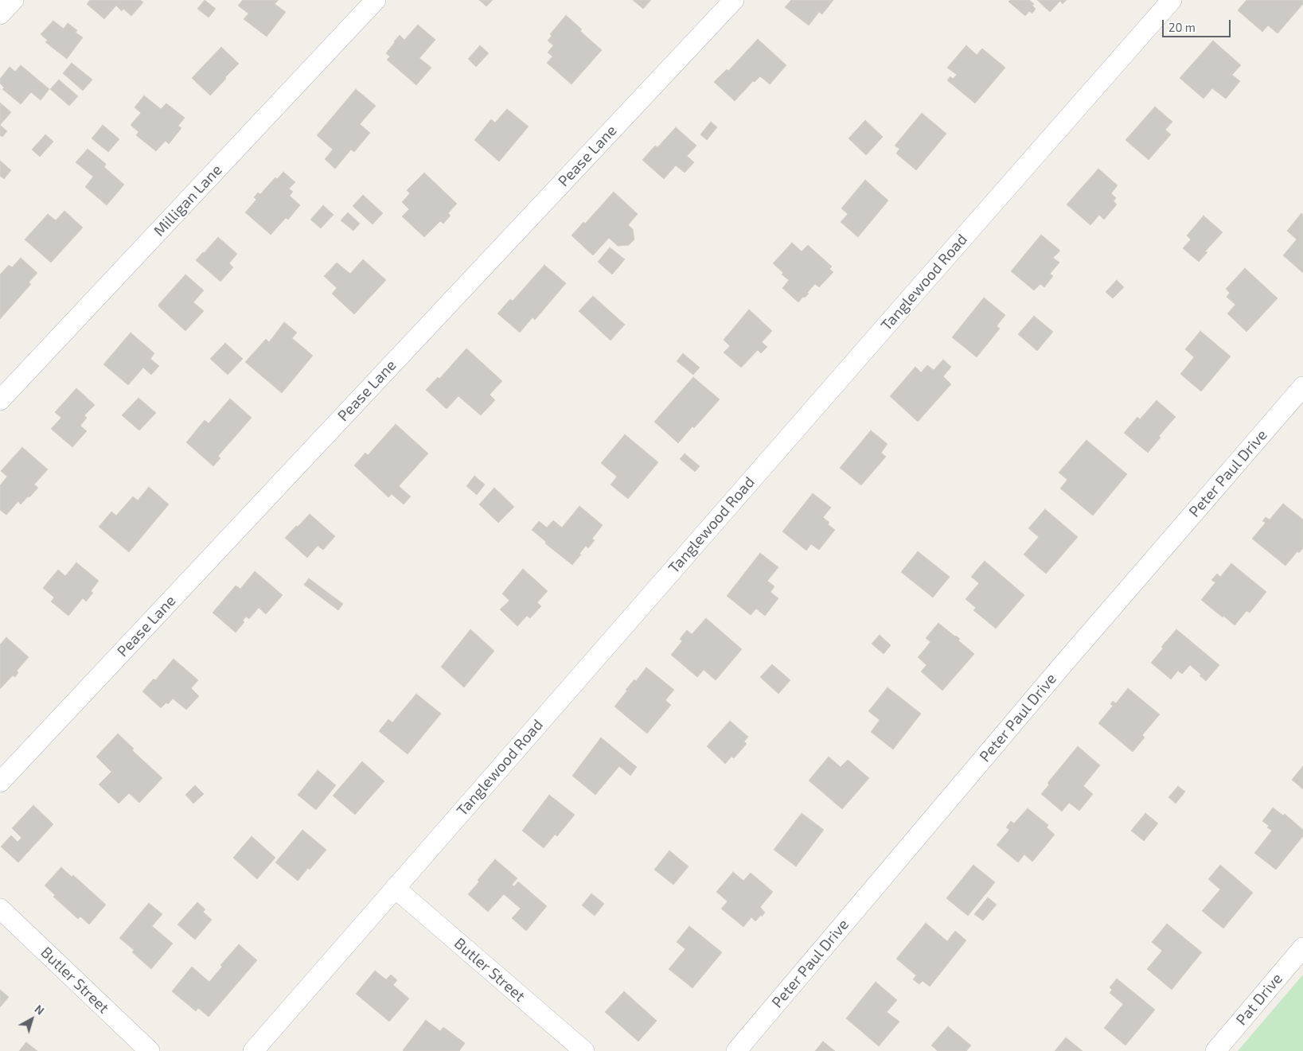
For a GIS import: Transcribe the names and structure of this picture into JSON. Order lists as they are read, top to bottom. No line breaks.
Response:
{"streets":{"street":["Pease Lane","Milligan Lane","Tanglewood Road","Peter Paul Drive","Butler Street","Pat Drive"]},"crossings":[["Tanglewood Road","Butler Street"]],"scale_bar":"20 m","north":"top right"}
